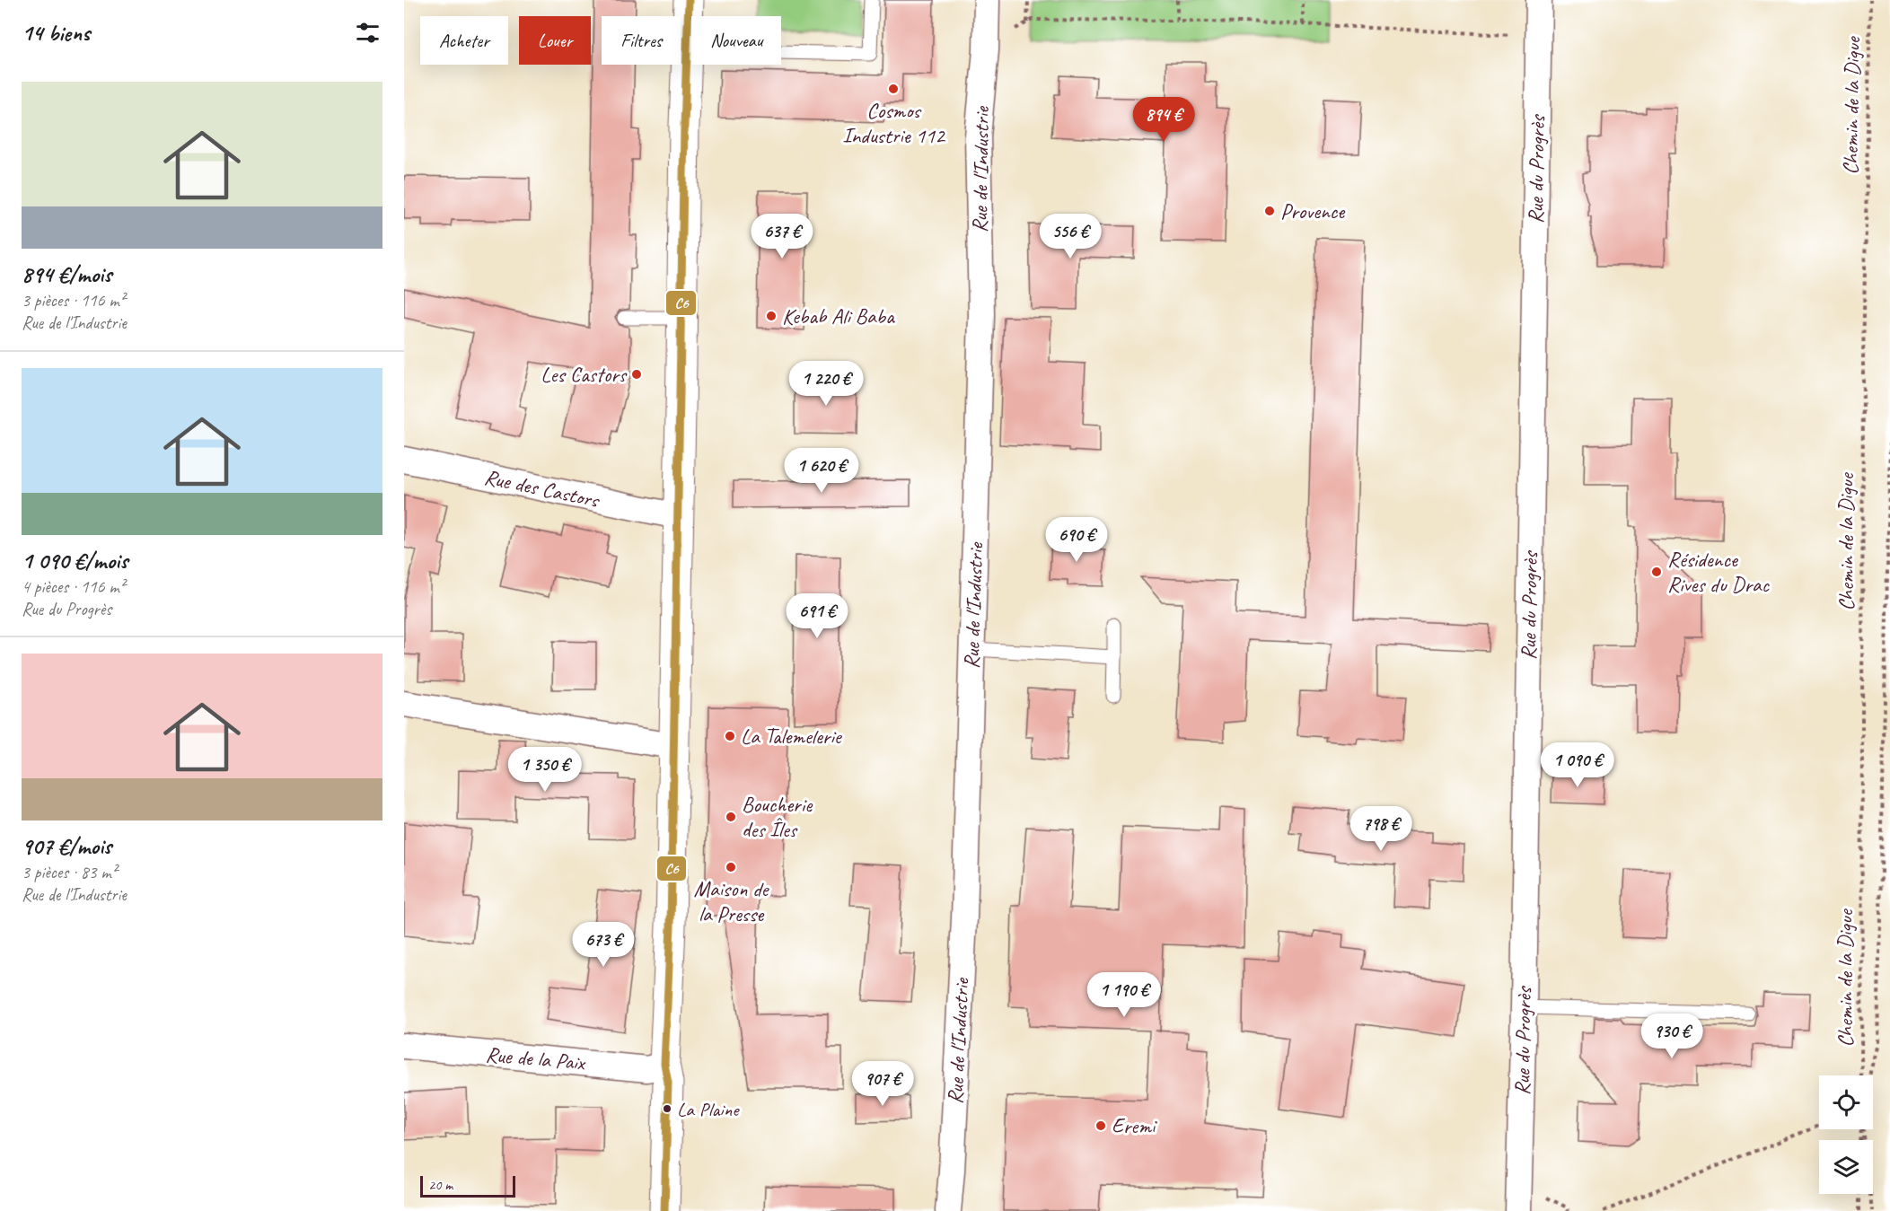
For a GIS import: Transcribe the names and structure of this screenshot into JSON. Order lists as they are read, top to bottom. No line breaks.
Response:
{"streets":{"street":["Rue de l'Industrie","Rue du Progrès","Rue des Castors","Rue de la Paix"],"path":["Chemin de la Digue"]},"places":["Cosmos Industrie 112","Provence","Kebab Ali Baba","Les Castors","Résidence Rives du Drac","La Talemelerie","Boucherie des Îles","Maison de la Presse","La Plaine","Eremi"],"lines":["transit line C6"],"scale_bar":"20 m","page":{"heading":"14 biens","chip":["Acheter","Louer","Filtres","Nouveau"],"list":[{"name":"894 €/mois","note":"3 pièces · 116 m² · Rue de l'Industrie"},{"name":"1 090 €/mois","note":"4 pièces · 116 m² · Rue du Progrès"},{"name":"907 €/mois","note":"3 pièces · 83 m² · Rue de l'Industrie"}],"price":["894 €","637 €","556 €","1 220 €","1 620 €","690 €","691 €","1 090 €","1 350 €","798 €","673 €","1 190 €","930 €","907 €"],"scale":"20 m"}}
